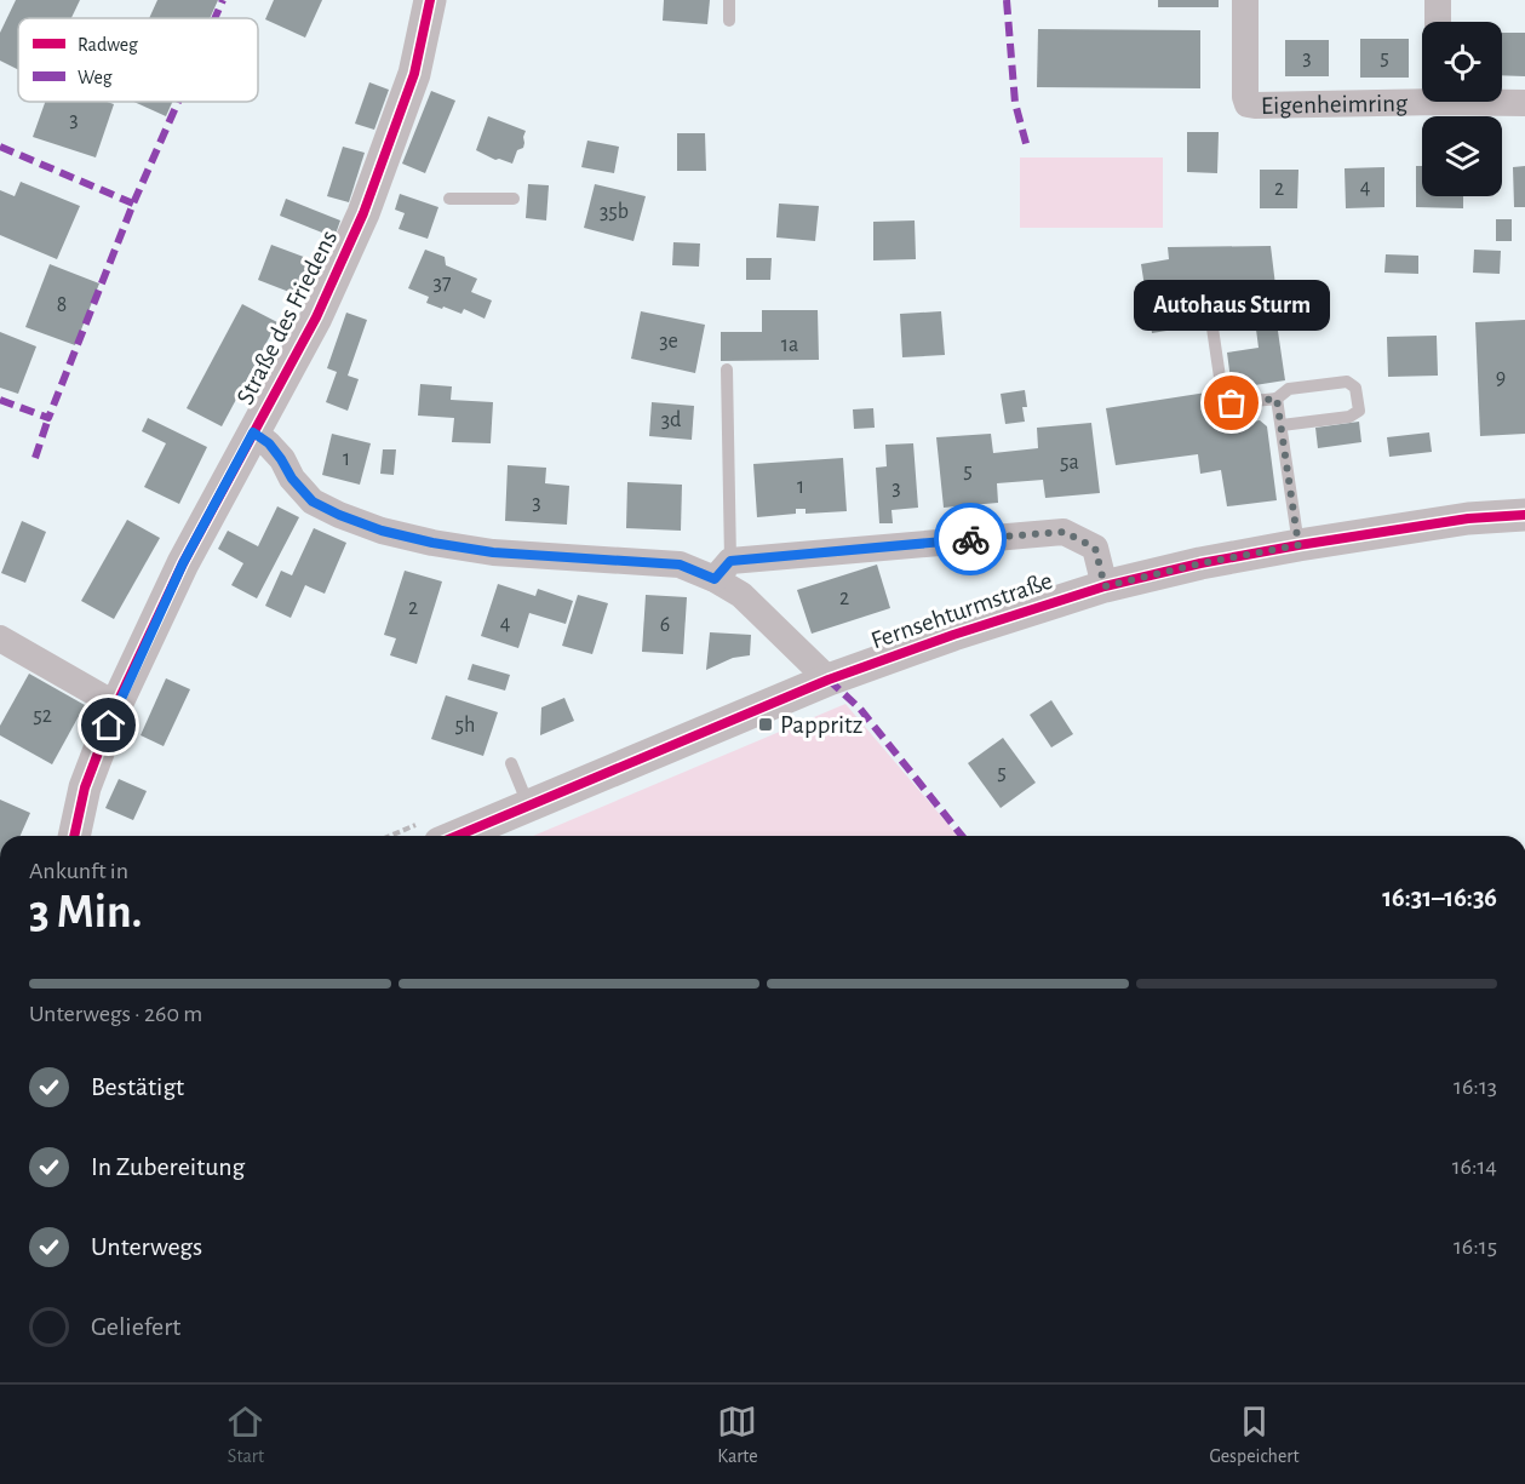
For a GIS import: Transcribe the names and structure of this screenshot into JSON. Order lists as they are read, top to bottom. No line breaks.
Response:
{"streets":{"street":["Eigenheimring","Straße des Friedens","Fernsehturmstraße"]},"places":{"other":["Autohaus Sturm"],"transit":["Pappritz"]},"house_numbers":["3","5","3","4","2","35b","37","8","3e","1a","9","3d","1","5a","5","1","3","3","2","2","4","6","52","5h","5"],"legend":["Radweg","Weg"],"page":{"bubble":"Autohaus Sturm","heading":["3 Min.","Ankunft in","16:31–16:36"],"bar":"Unterwegs · 260 m","list":[["Bestätigt","16:13"],["In Zubereitung","16:14"],["Unterwegs","16:15"],"Geliefert"],"tabs":["Start","Karte","Gespeichert"]}}
